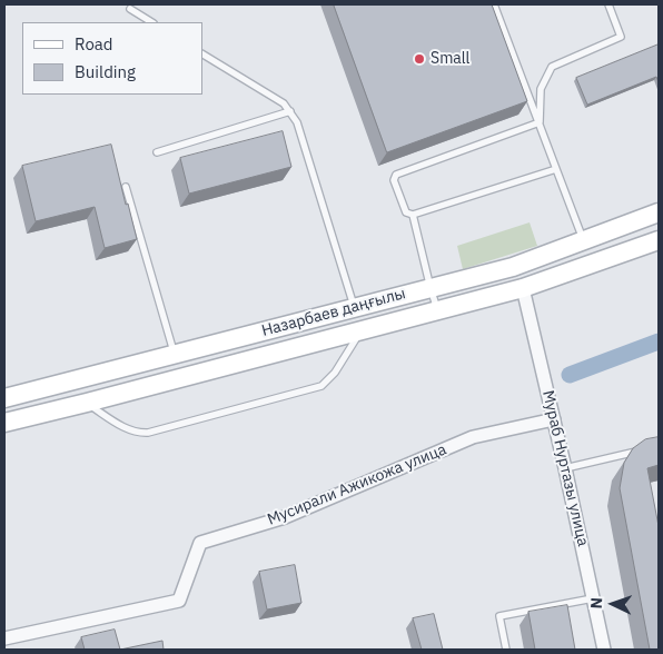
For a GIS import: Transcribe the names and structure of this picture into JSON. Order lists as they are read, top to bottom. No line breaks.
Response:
{"streets":{"main road":["Назарбаев даңғылы"],"street":["Мураб Нуртазы улица","Мусирали Ажикожа улица"]},"crossings":[["Назарбаев даңғылы","Мураб Нуртазы улица"],["Мураб Нуртазы улица","Мусирали Ажикожа улица"]],"places":["Small"],"legend":["Road","Building"],"north":"left"}
